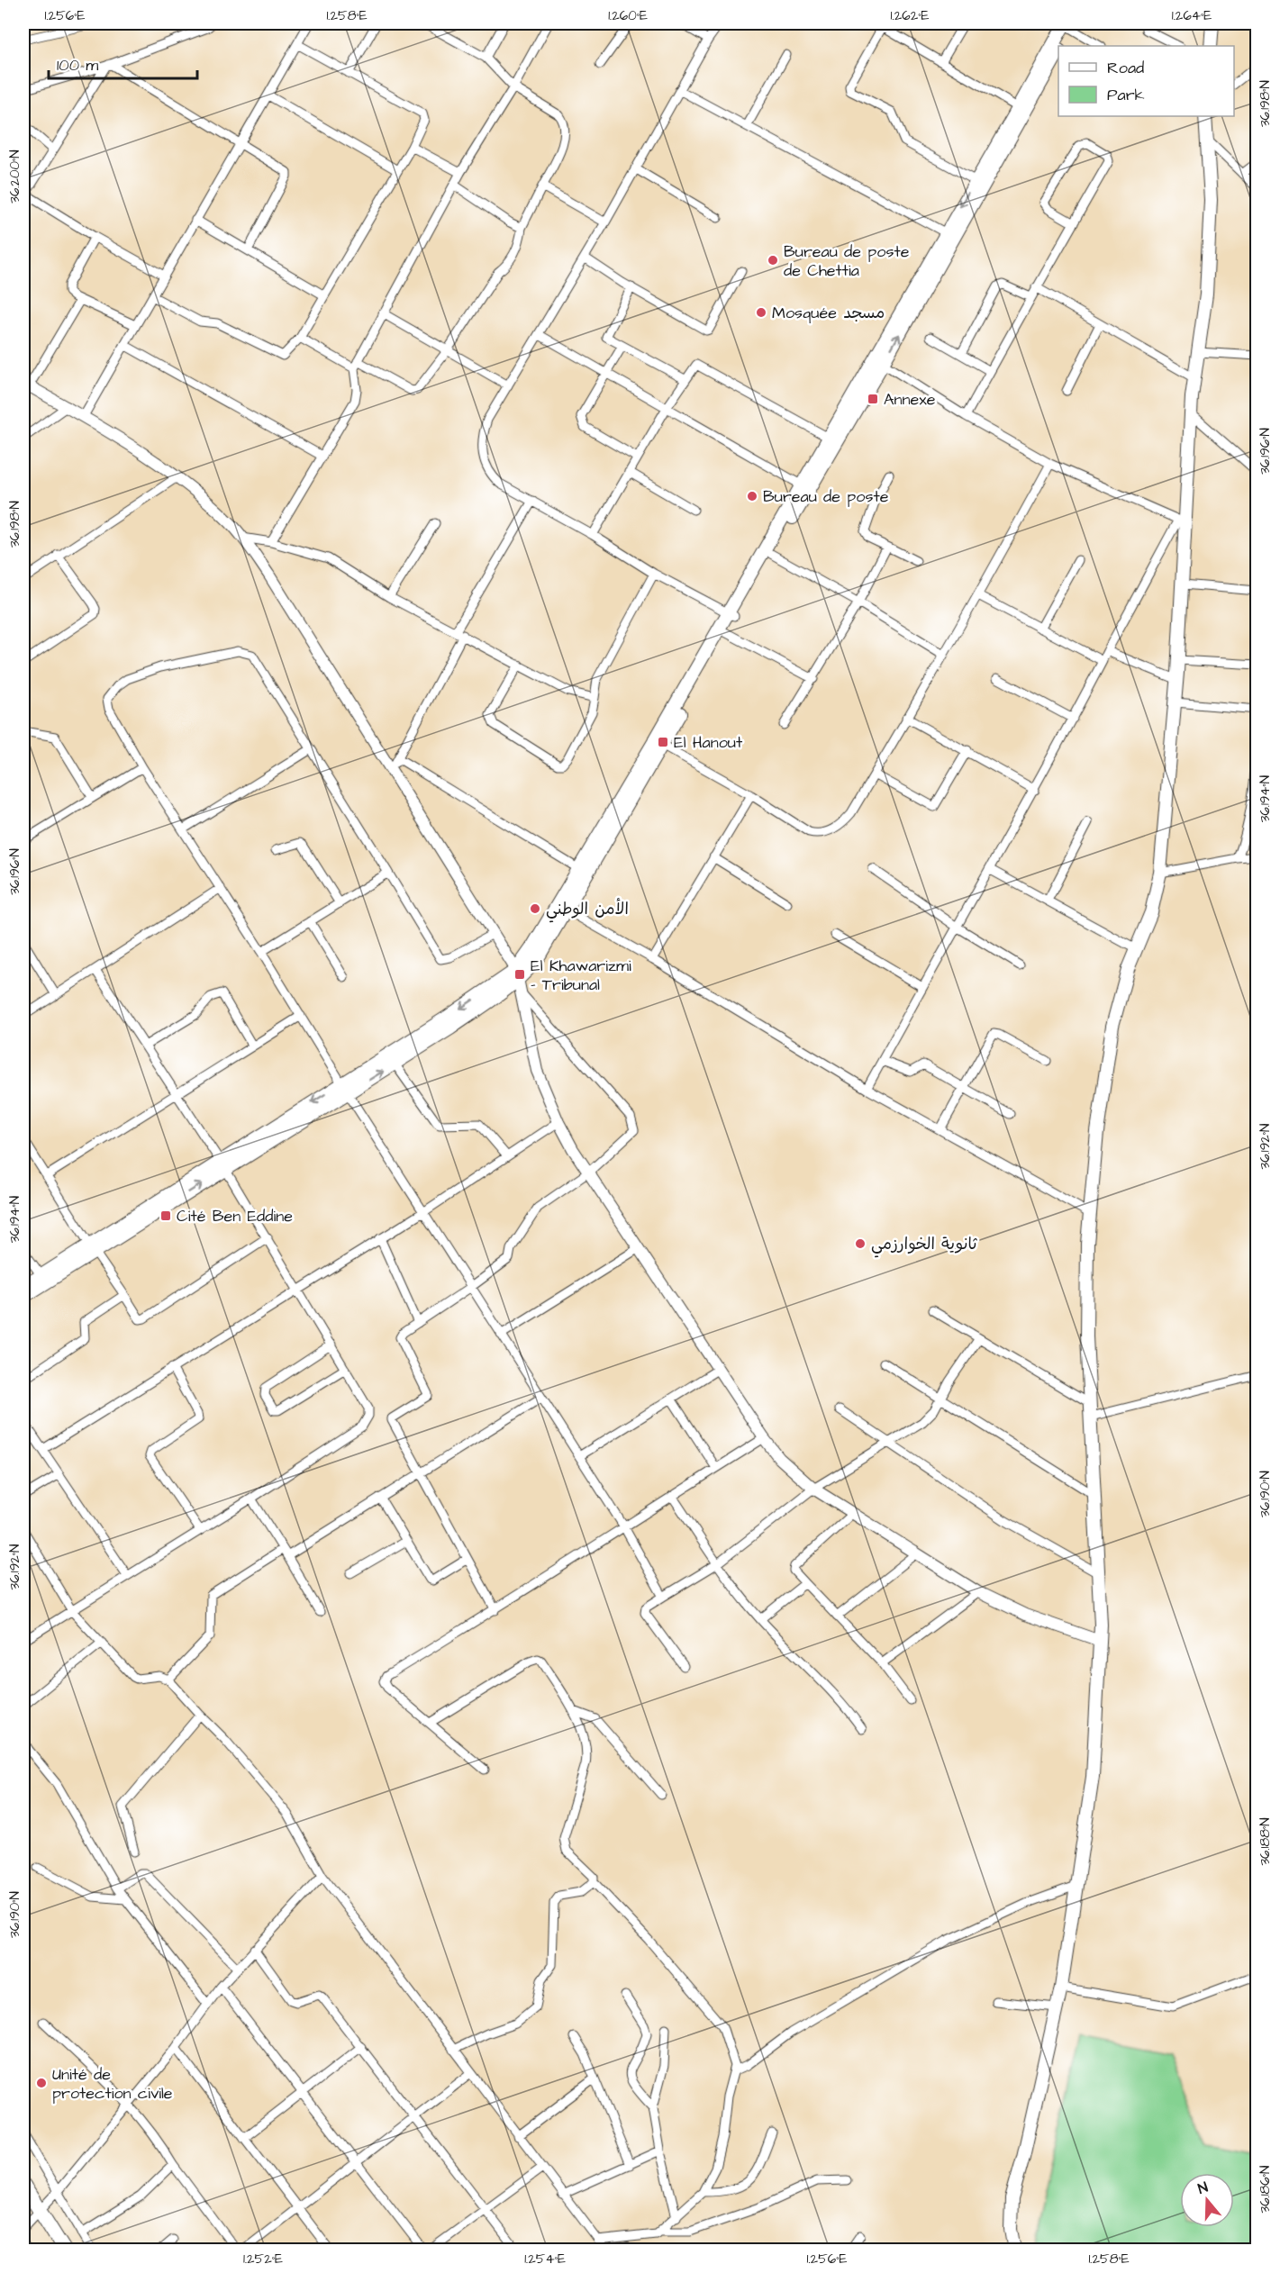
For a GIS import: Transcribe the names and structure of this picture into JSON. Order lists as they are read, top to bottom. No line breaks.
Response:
{"places":{"other":["Bureau de poste de Chettia","Mosquée مسجد","Bureau de poste","الأمن الوطني","ثانوية الخوارزمي","Unité de protection civile"],"transit":["Annexe","El Hanout","El Khawarizmi - Tribunal","Cité Ben Eddine"]},"legend":["Road","Park"],"scale_bar":"100 m","north":"top","coordinates":["1.256°E","1.258°E","1.260°E","1.262°E","1.264°E","36.198°N","36.200°N","36.196°N","36.194°N","36.192°N","36.190°N","36.188°N","36.186°N","1.252°E","1.254°E"]}
